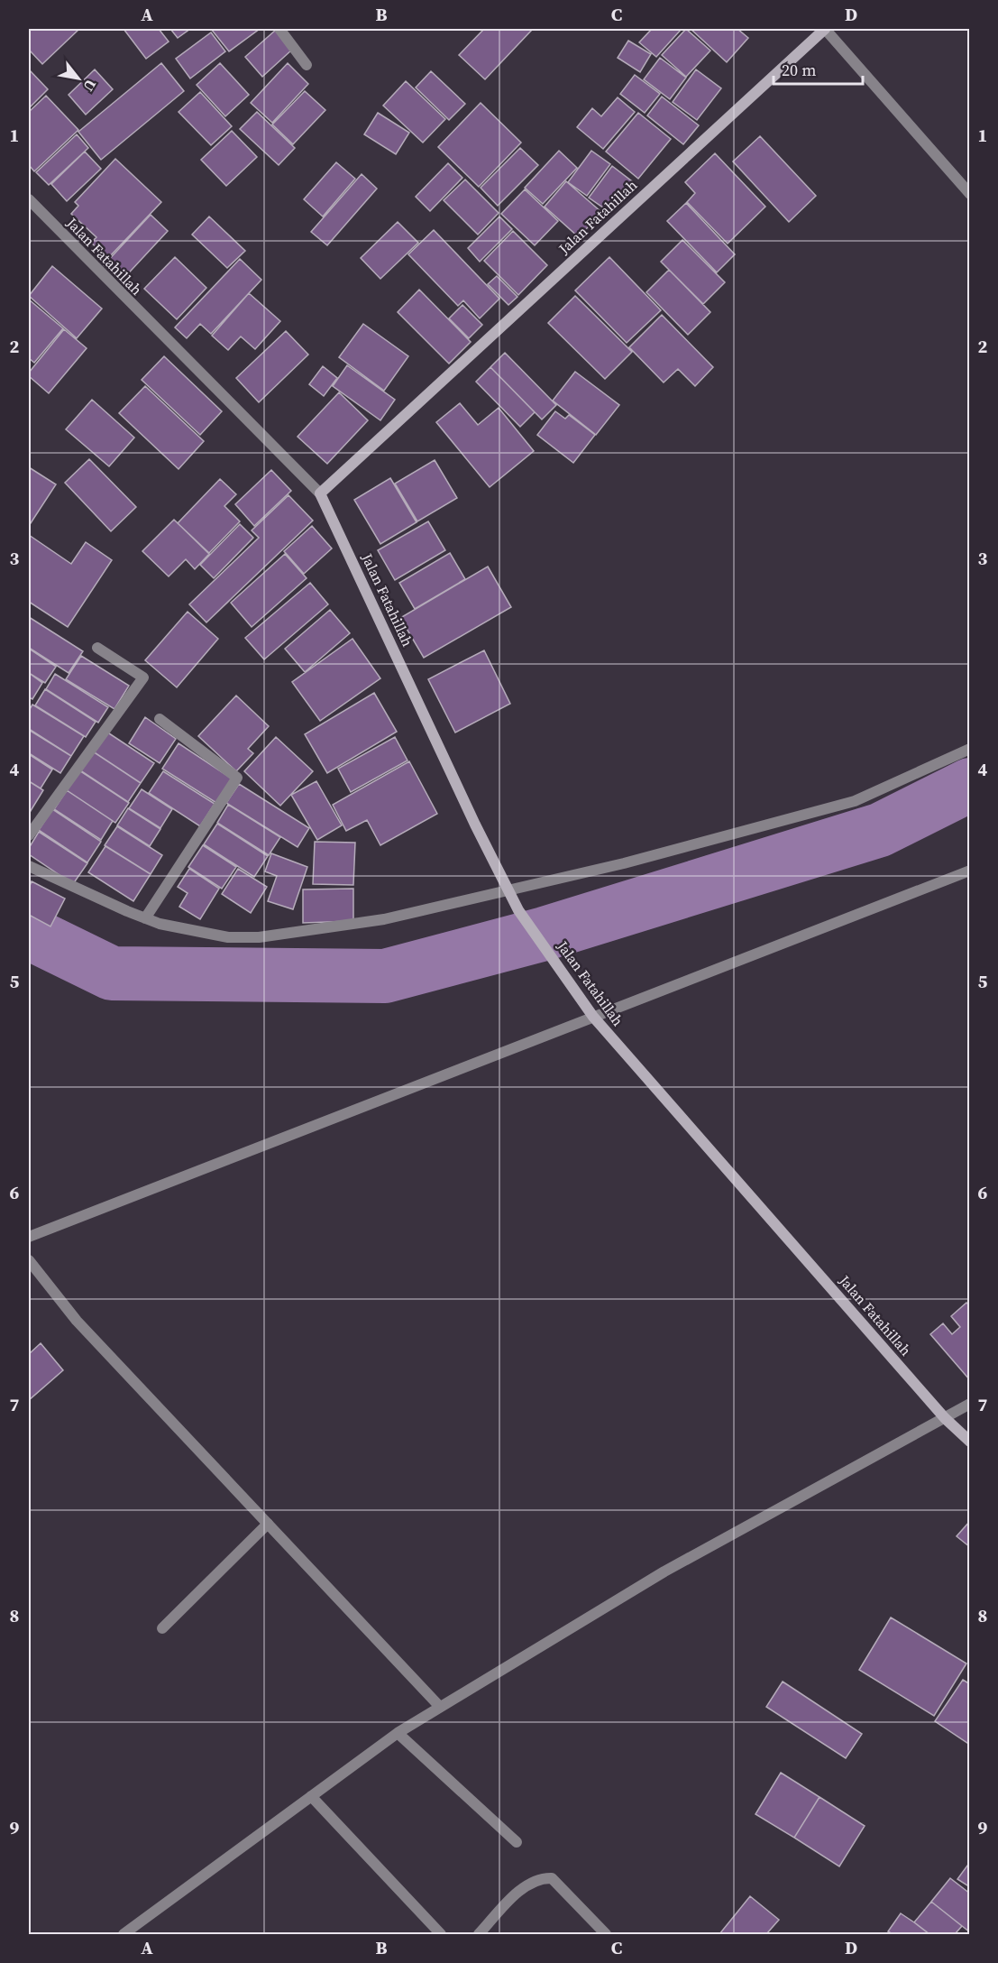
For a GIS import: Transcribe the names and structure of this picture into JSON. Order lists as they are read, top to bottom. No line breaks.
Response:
{"streets":{"street":["Jalan Fatahillah"]},"scale_bar":"20 m","north":"bottom right","grid":{"columns":["A","B","C","D"],"rows":["1","2","3","4","5","6","7","8","9"]}}
